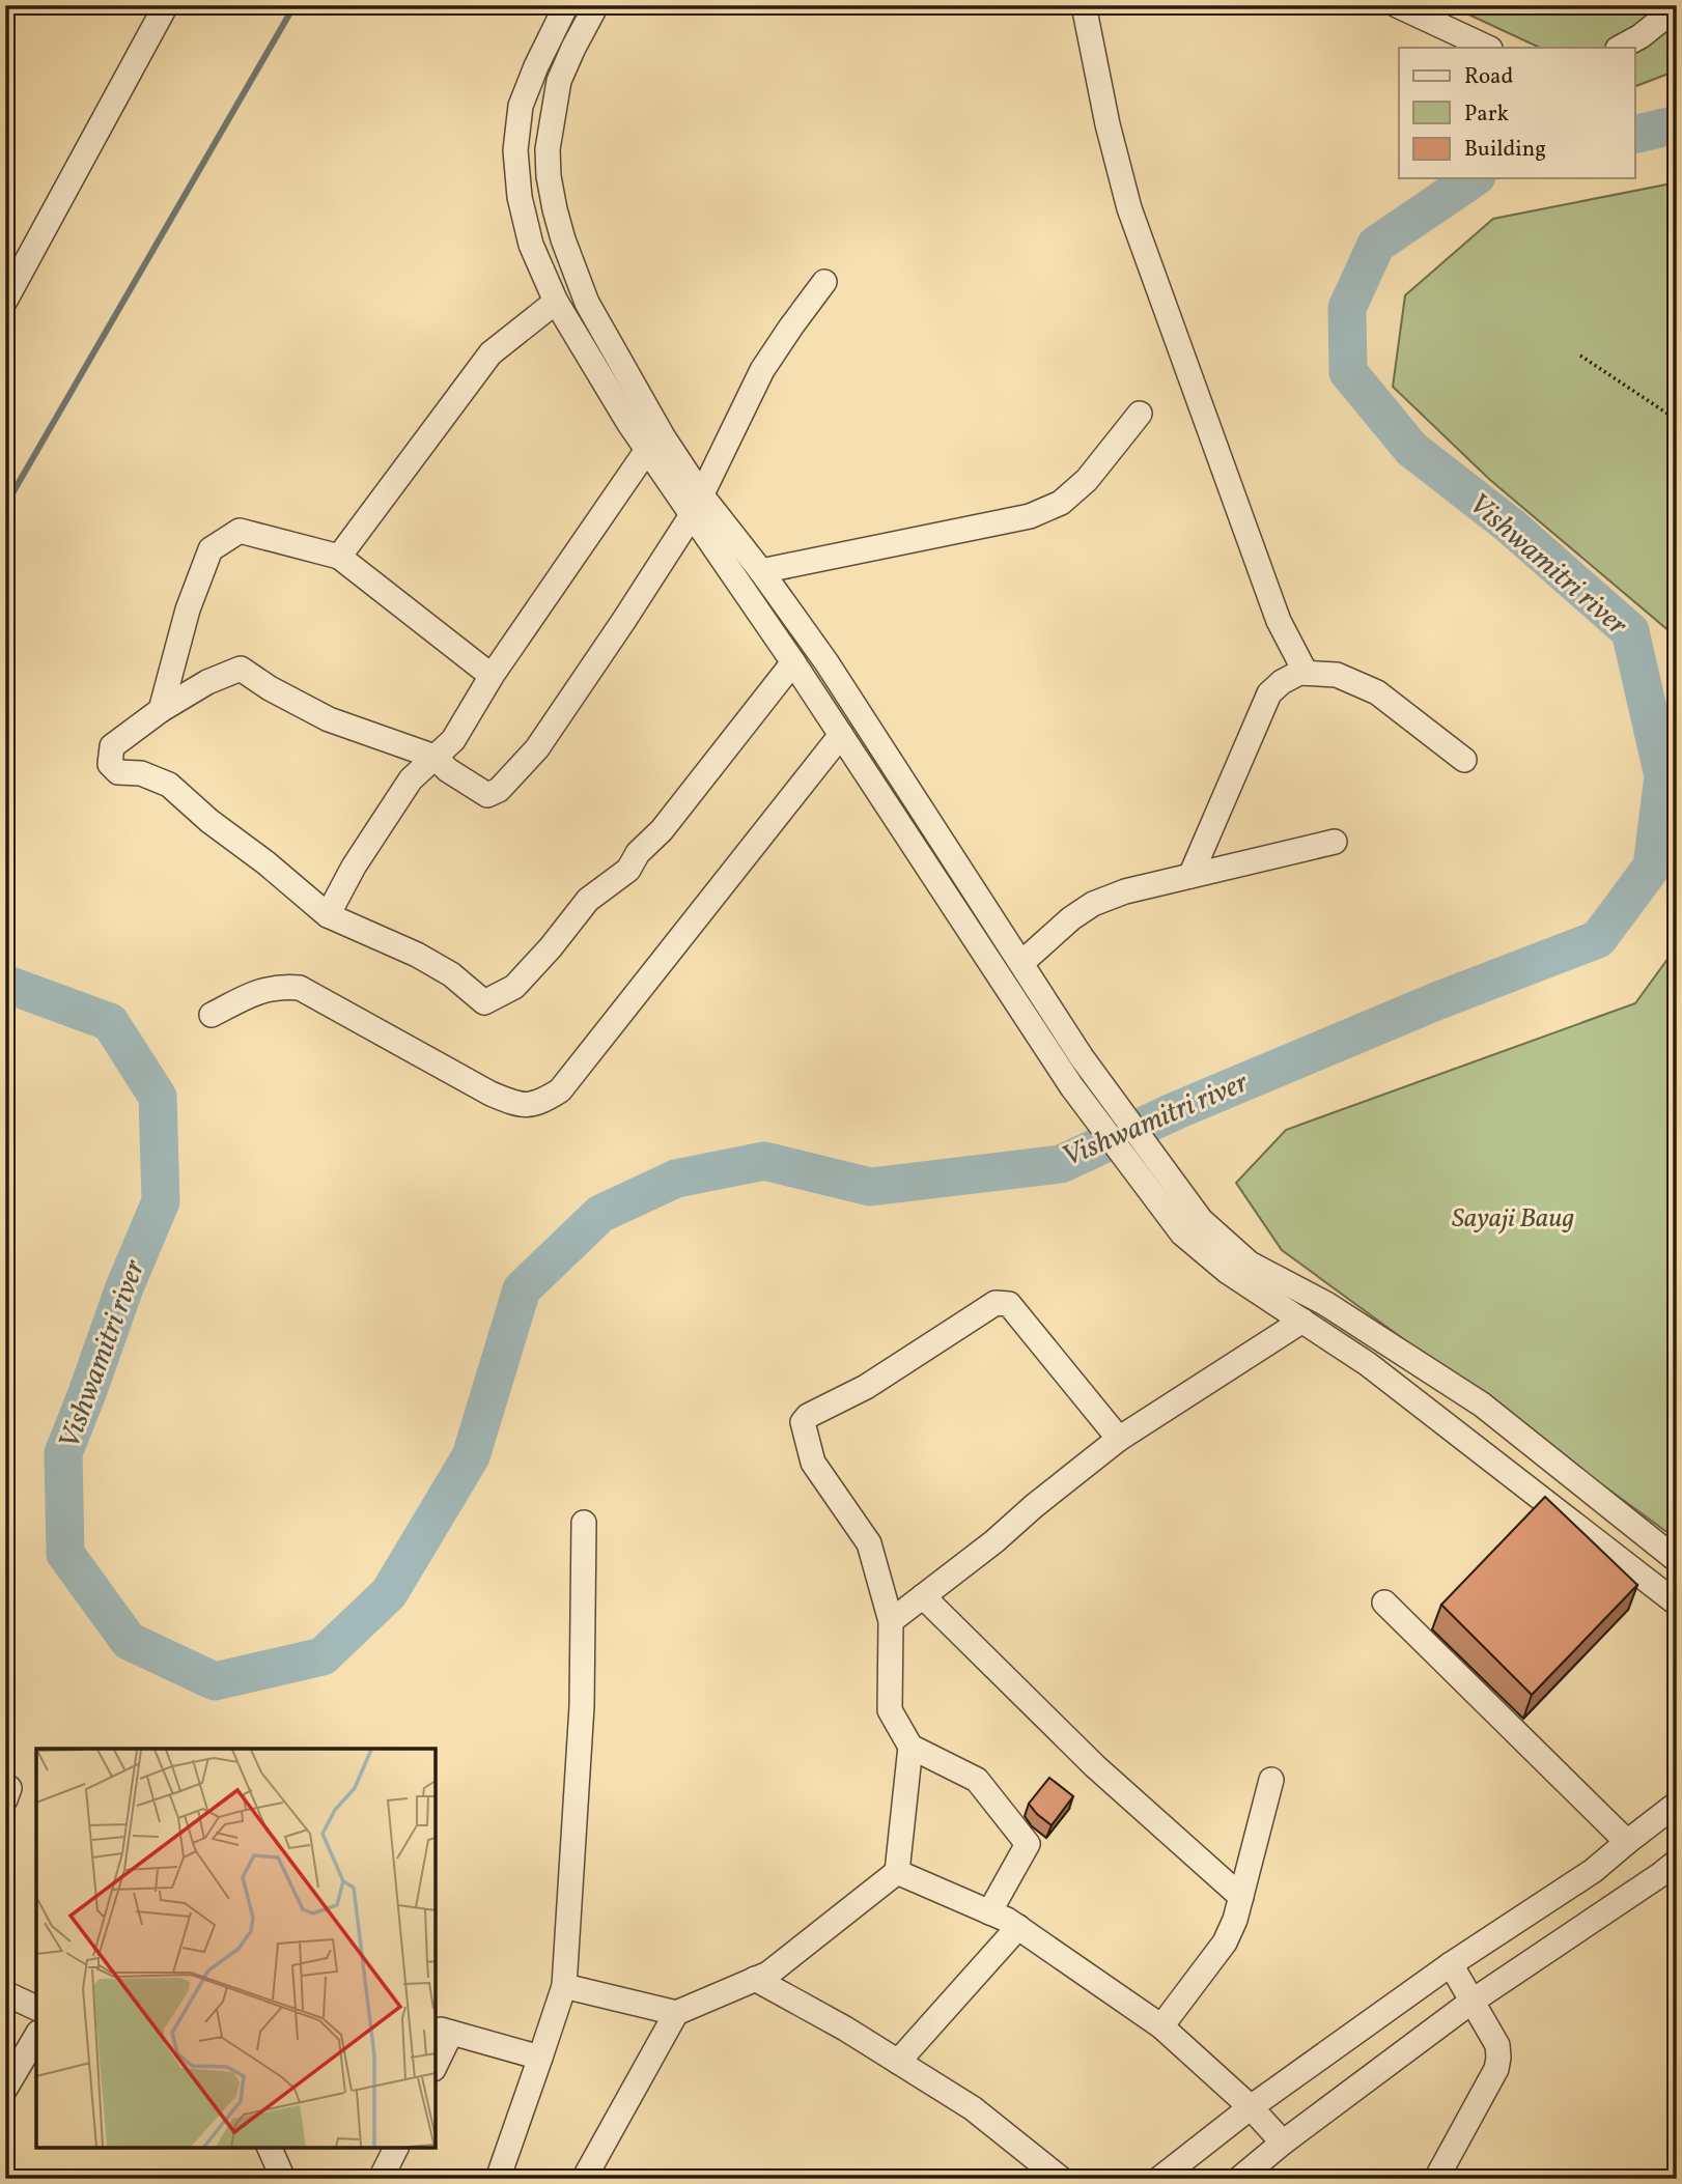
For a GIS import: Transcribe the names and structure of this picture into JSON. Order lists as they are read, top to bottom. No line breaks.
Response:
{"water":["Vishwamitri river"],"parks":["Sayaji Baug"],"legend":["Road","Park","Building"]}
